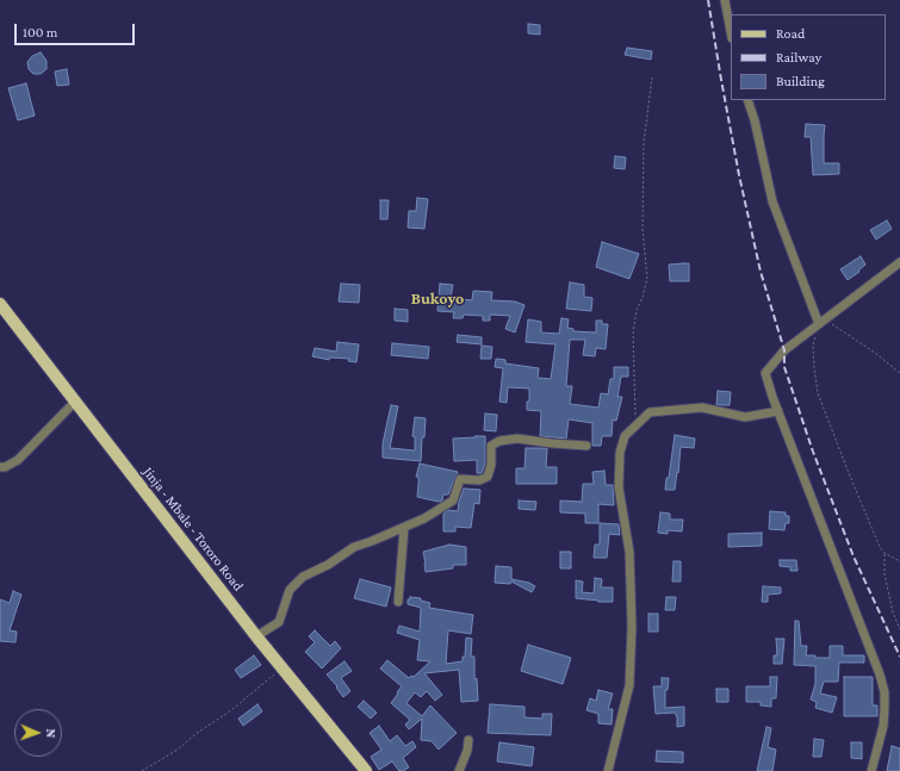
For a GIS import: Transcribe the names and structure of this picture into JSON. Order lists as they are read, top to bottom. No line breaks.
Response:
{"streets":{"main road":["Jinja - Mbale - Tororo Road"]},"districts":["Bukoyo"],"legend":["Road","Railway","Building"],"scale_bar":"100 m","north":"right"}
